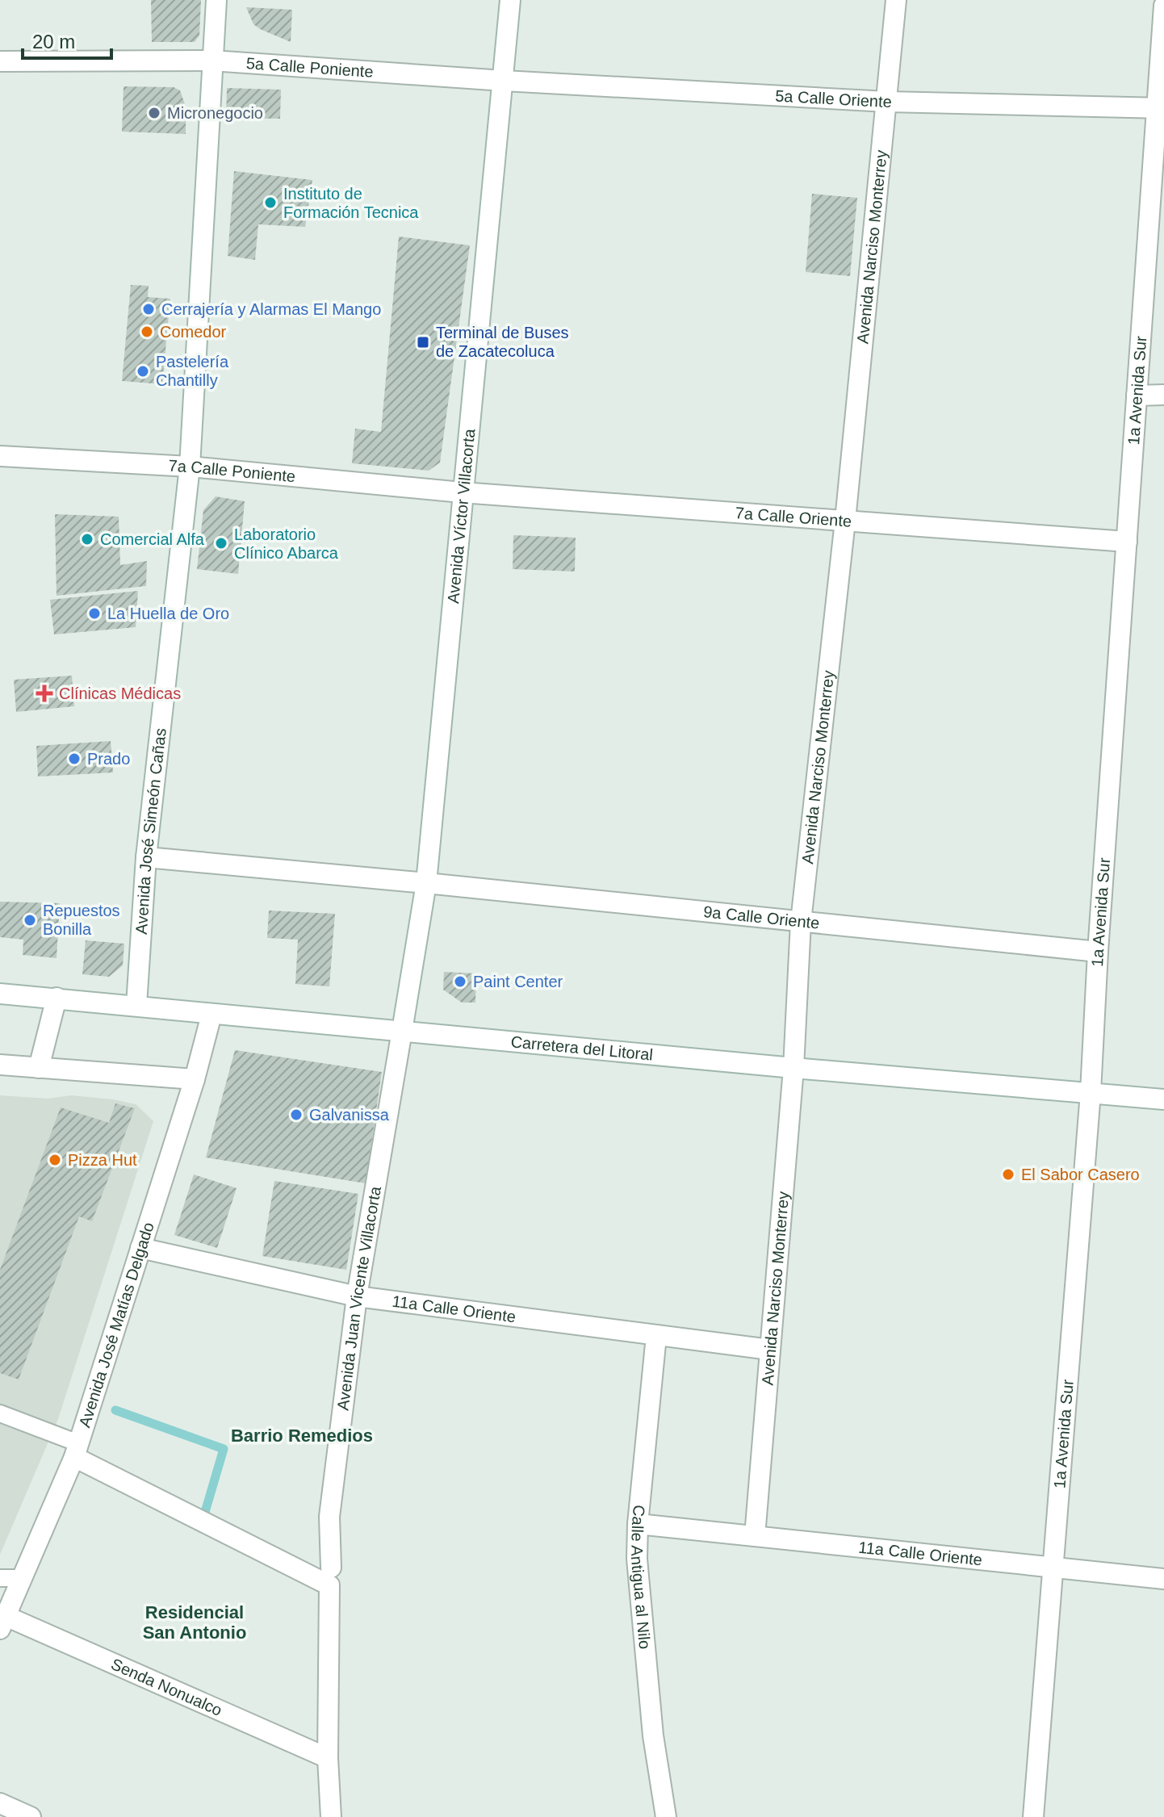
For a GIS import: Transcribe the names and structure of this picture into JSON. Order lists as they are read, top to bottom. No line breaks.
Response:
{"streets":{"street":["5a Calle Poniente","5a Calle Oriente","Avenida Narciso Monterrey","1a Avenida Sur","7a Calle Poniente","Avenida Víctor Villacorta","7a Calle Oriente","Avenida José Simeón Cañas","9a Calle Oriente","Carretera del Litoral","Avenida Juan Vicente Villacorta","11a Calle Oriente","Avenida José Matías Delgado","Calle Antigua al Nilo","Senda Nonualco"]},"crossings":[["5a Calle Poniente","5a Calle Oriente"],["5a Calle Poniente","Avenida Víctor Villacorta"],["5a Calle Poniente","Avenida José Simeón Cañas"],["5a Calle Oriente","Avenida Narciso Monterrey"],["5a Calle Oriente","1a Avenida Sur"],["5a Calle Oriente","Avenida Víctor Villacorta"],["Avenida Narciso Monterrey","7a Calle Oriente"],["Avenida Narciso Monterrey","9a Calle Oriente"],["Avenida Narciso Monterrey","Carretera del Litoral"],["Avenida Narciso Monterrey","11a Calle Oriente"],["1a Avenida Sur","7a Calle Oriente"],["1a Avenida Sur","9a Calle Oriente"],["1a Avenida Sur","Carretera del Litoral"],["1a Avenida Sur","11a Calle Oriente"],["7a Calle Poniente","Avenida Víctor Villacorta"],["7a Calle Poniente","7a Calle Oriente"],["7a Calle Poniente","Avenida José Simeón Cañas"],["Avenida Víctor Villacorta","7a Calle Oriente"],["Avenida Víctor Villacorta","9a Calle Oriente"],["Avenida Víctor Villacorta","Carretera del Litoral"],["Avenida Víctor Villacorta","Avenida Juan Vicente Villacorta"],["Avenida José Simeón Cañas","9a Calle Oriente"],["Avenida José Simeón Cañas","Carretera del Litoral"],["Carretera del Litoral","Avenida Juan Vicente Villacorta"],["Carretera del Litoral","Avenida José Matías Delgado"],["Avenida Juan Vicente Villacorta","11a Calle Oriente"],["Avenida Juan Vicente Villacorta","Senda Nonualco"],["11a Calle Oriente","Avenida José Matías Delgado"],["11a Calle Oriente","Calle Antigua al Nilo"],["Avenida José Matías Delgado","Senda Nonualco"]],"districts":["Barrio Remedios","Residencial San Antonio"],"places":{"other":["Micronegocio","Instituto de Formación Tecnica","Cerrajería y Alarmas El Mango","Comedor","Pastelería Chantilly","Comercial Alfa","Laboratorio Clínico Abarca","La Huella de Oro","Prado","Repuestos Bonilla","Paint Center","Galvanissa","Pizza Hut","El Sabor Casero"],"transit":["Terminal de Buses de Zacatecoluca"],"health":["Clínicas Médicas"]},"scale_bar":"20 m"}
